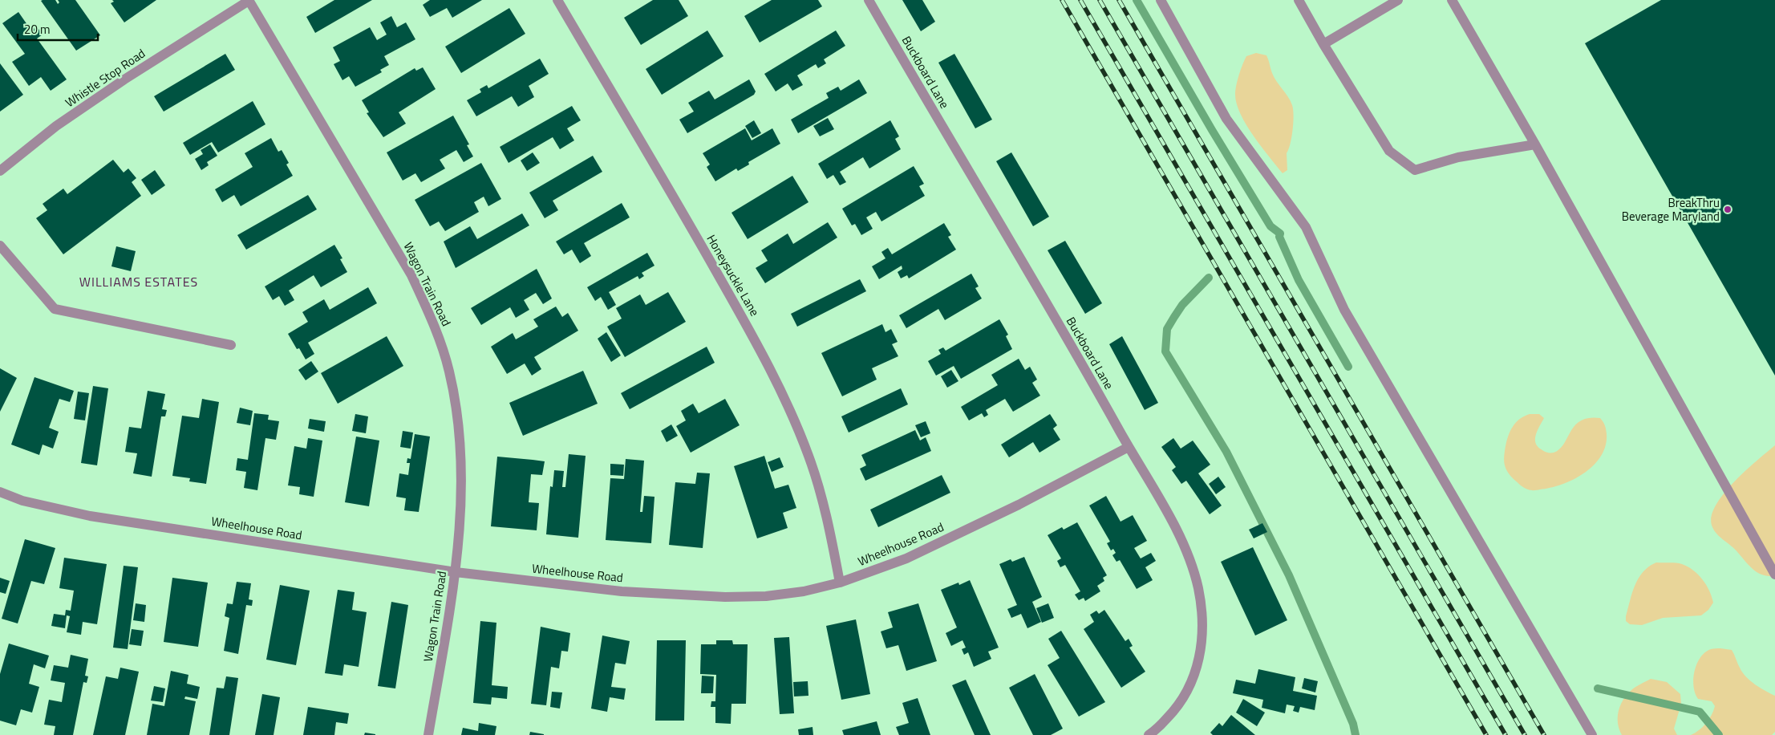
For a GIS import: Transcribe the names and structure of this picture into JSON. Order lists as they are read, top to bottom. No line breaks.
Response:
{"streets":{"street":["Buckboard Lane","Whistle Stop Road","Honeysuckle Lane","Wagon Train Road","Wheelhouse Road"]},"crossings":[["Buckboard Lane","Wheelhouse Road"],["Whistle Stop Road","Wagon Train Road"],["Honeysuckle Lane","Wheelhouse Road"],["Wagon Train Road","Wheelhouse Road"]],"districts":["WILLIAMS ESTATES"],"places":["BreakThru Beverage Maryland"],"scale_bar":"20 m"}
